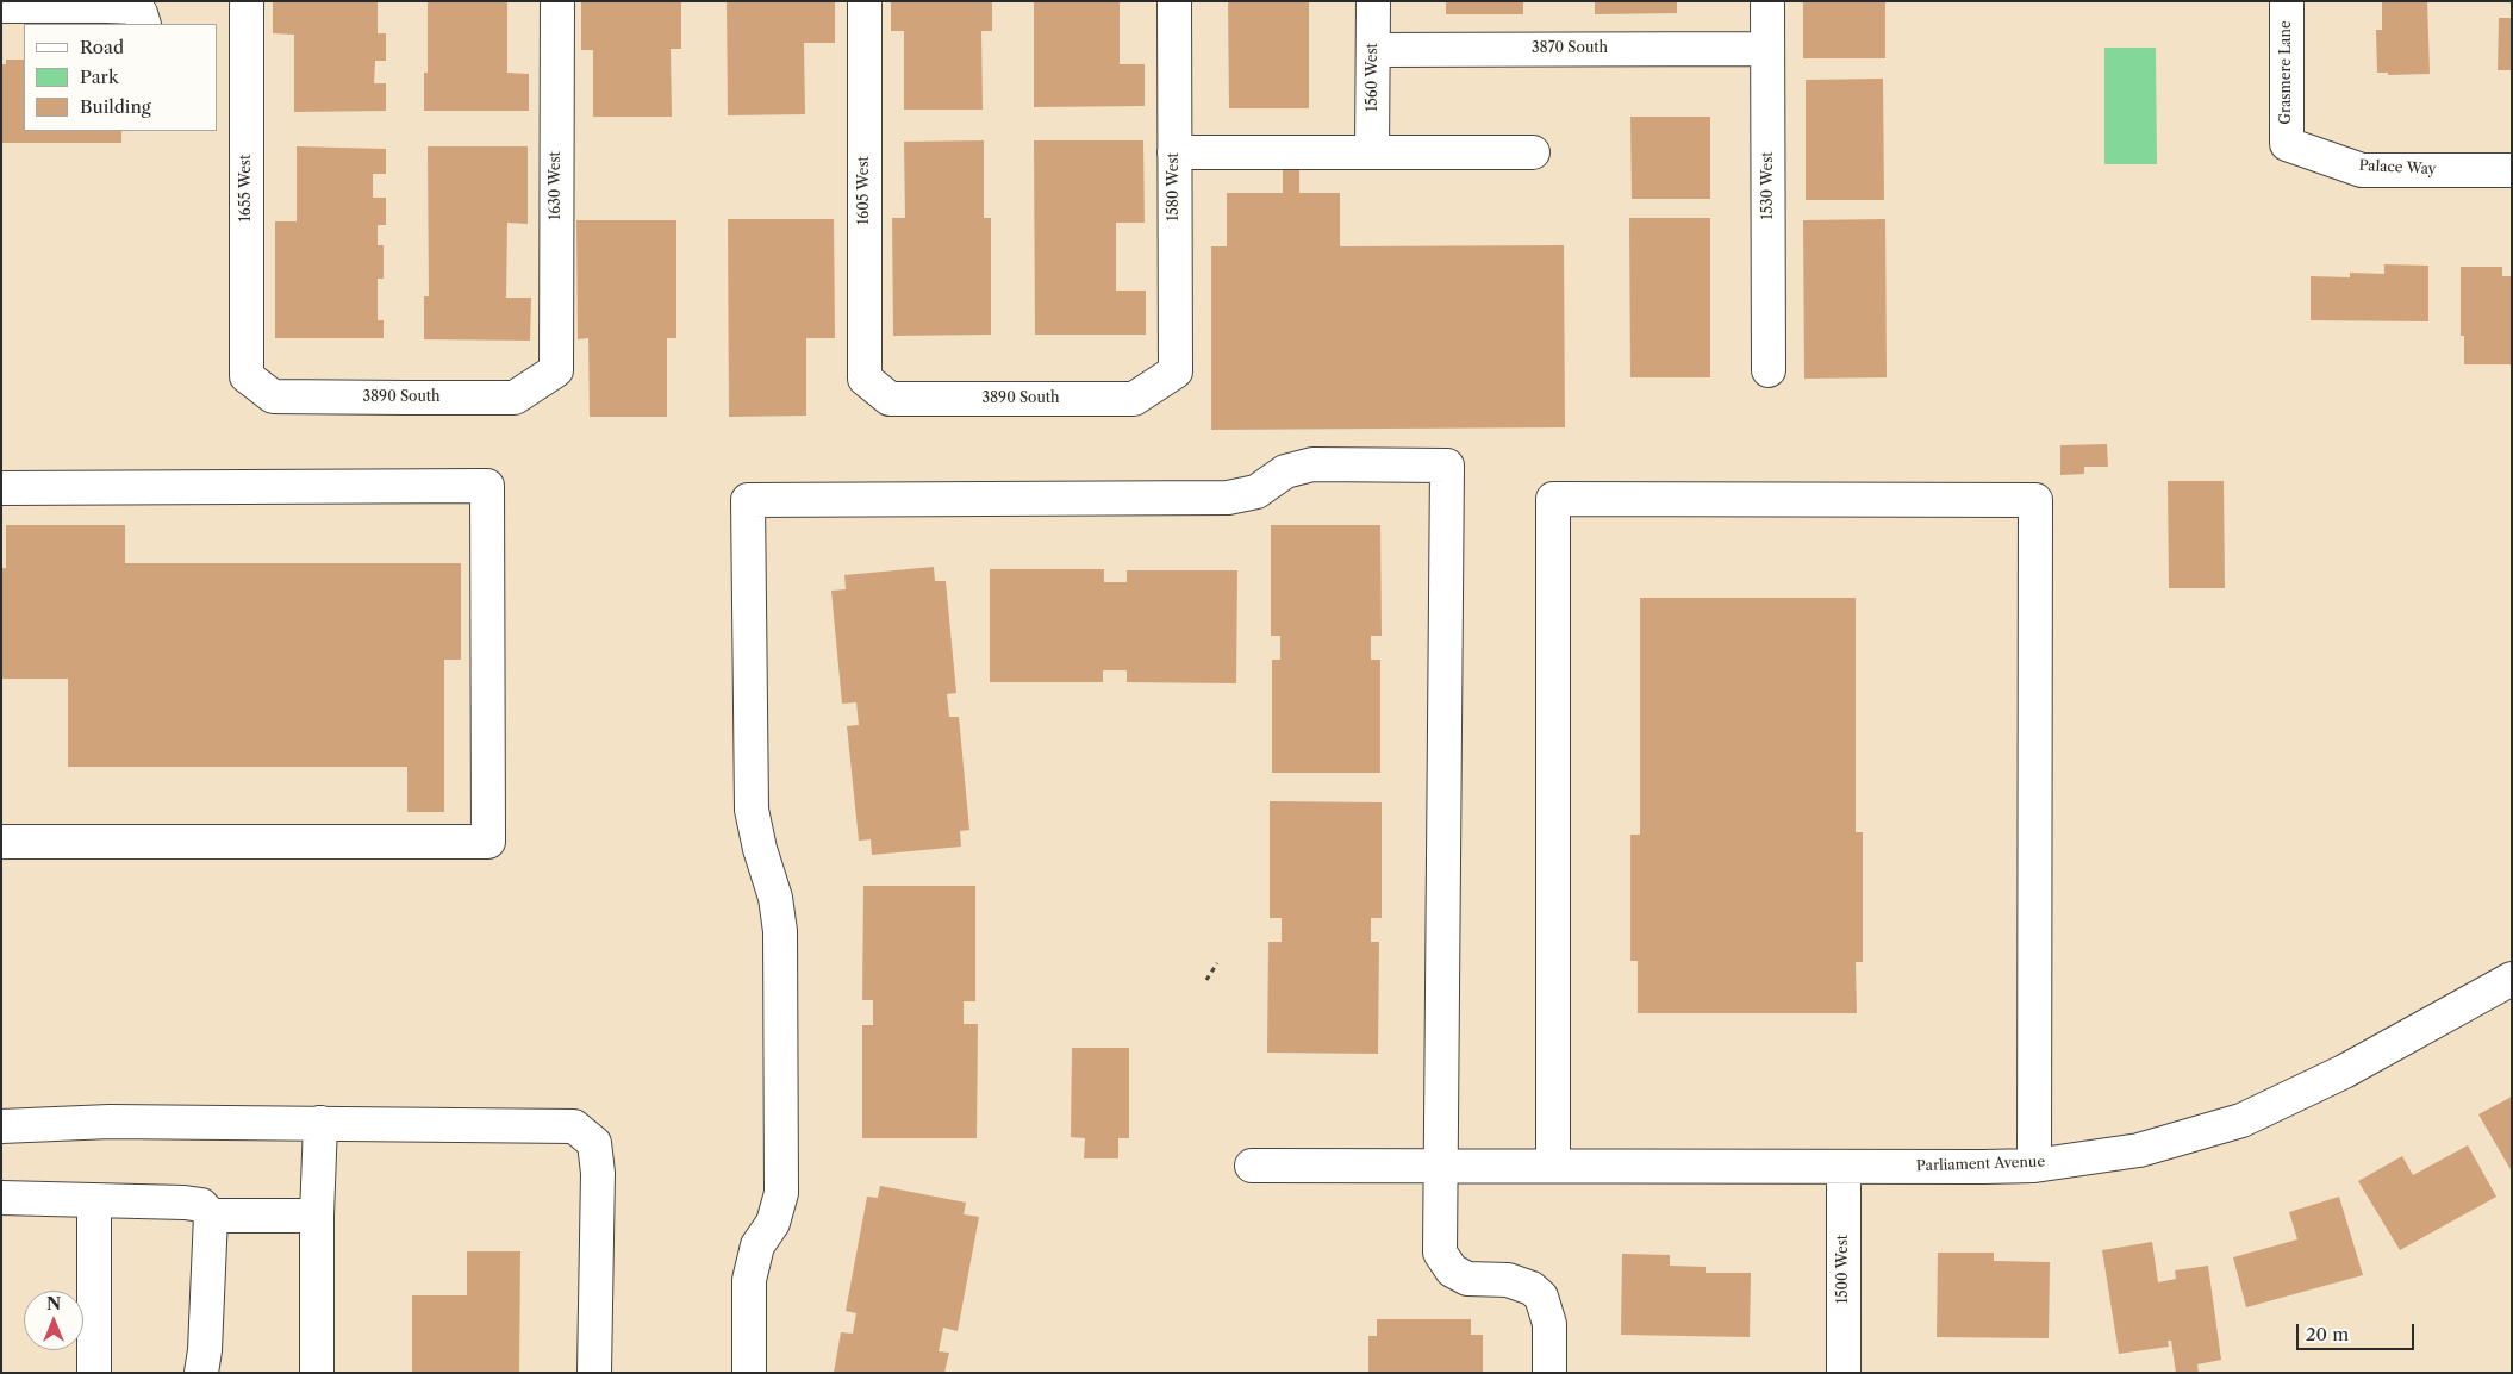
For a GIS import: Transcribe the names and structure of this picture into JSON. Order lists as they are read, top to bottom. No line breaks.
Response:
{"streets":{"street":["3870 South","Grasmere Lane","1560 West","Palace Way","1630 West","1530 West","1580 West","1655 West","1605 West","3890 South","Parliament Avenue","1500 West"]},"crossings":[["3870 South","1560 West"],["3870 South","1530 West"],["Grasmere Lane","Palace Way"],["1630 West","3890 South"],["1580 West","3890 South"],["1655 West","3890 South"],["1605 West","3890 South"],["Parliament Avenue","1500 West"]],"legend":["Road","Park","Building"],"scale_bar":"20 m","north":"top"}
